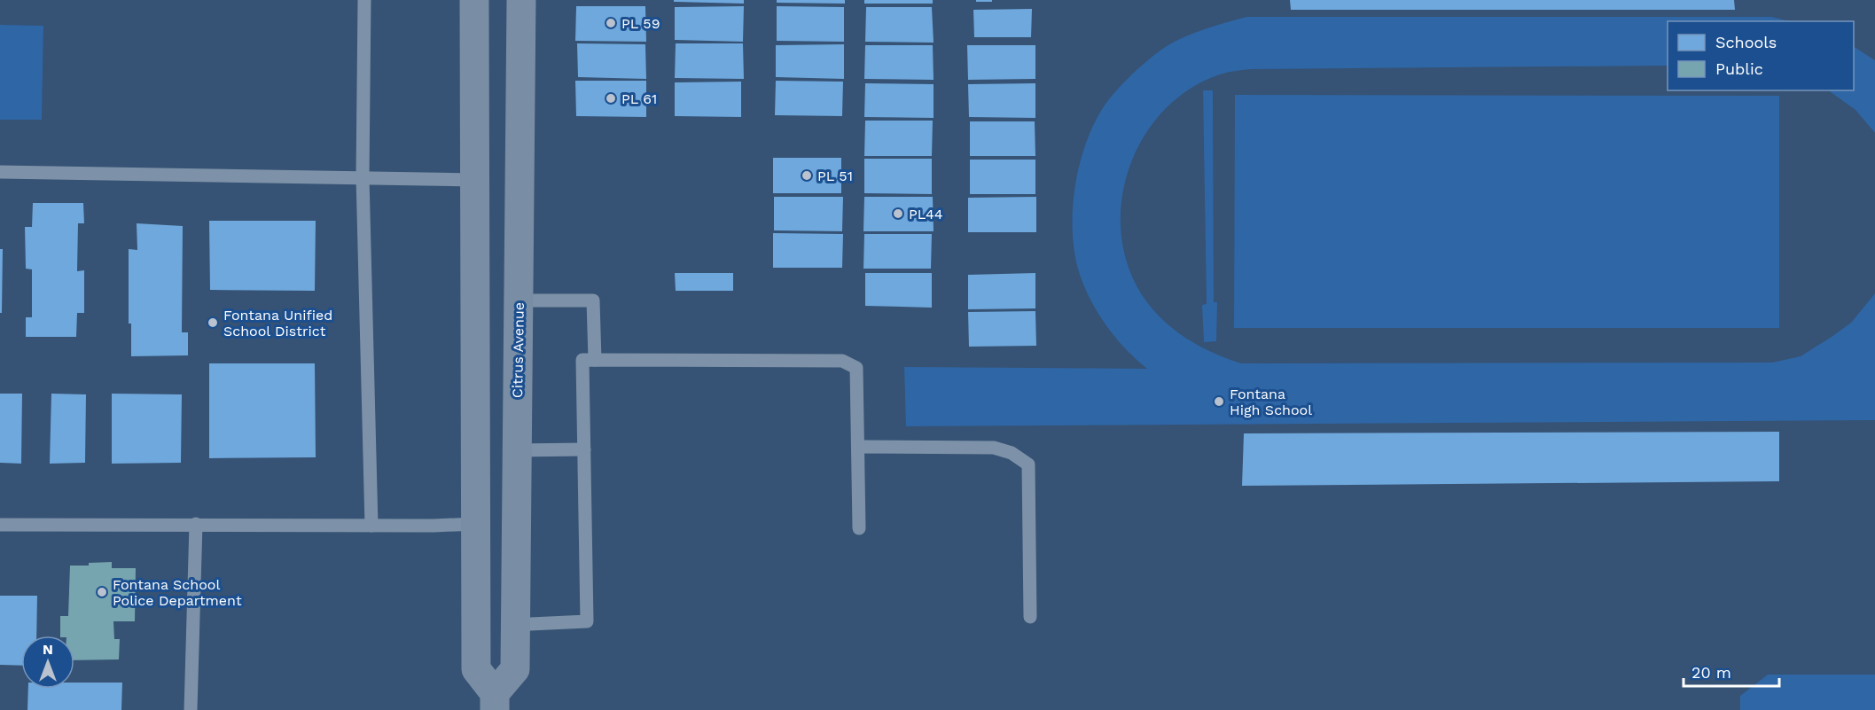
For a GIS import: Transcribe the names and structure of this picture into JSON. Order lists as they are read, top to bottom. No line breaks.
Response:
{"streets":{"main road":["Citrus Avenue"]},"places":["PL 59","PL 61","PL 51","PL44","Fontana Unified School District","Fontana High School","Fontana School Police Department"],"legend":["Schools","Public"],"scale_bar":"20 m","north":"top"}
